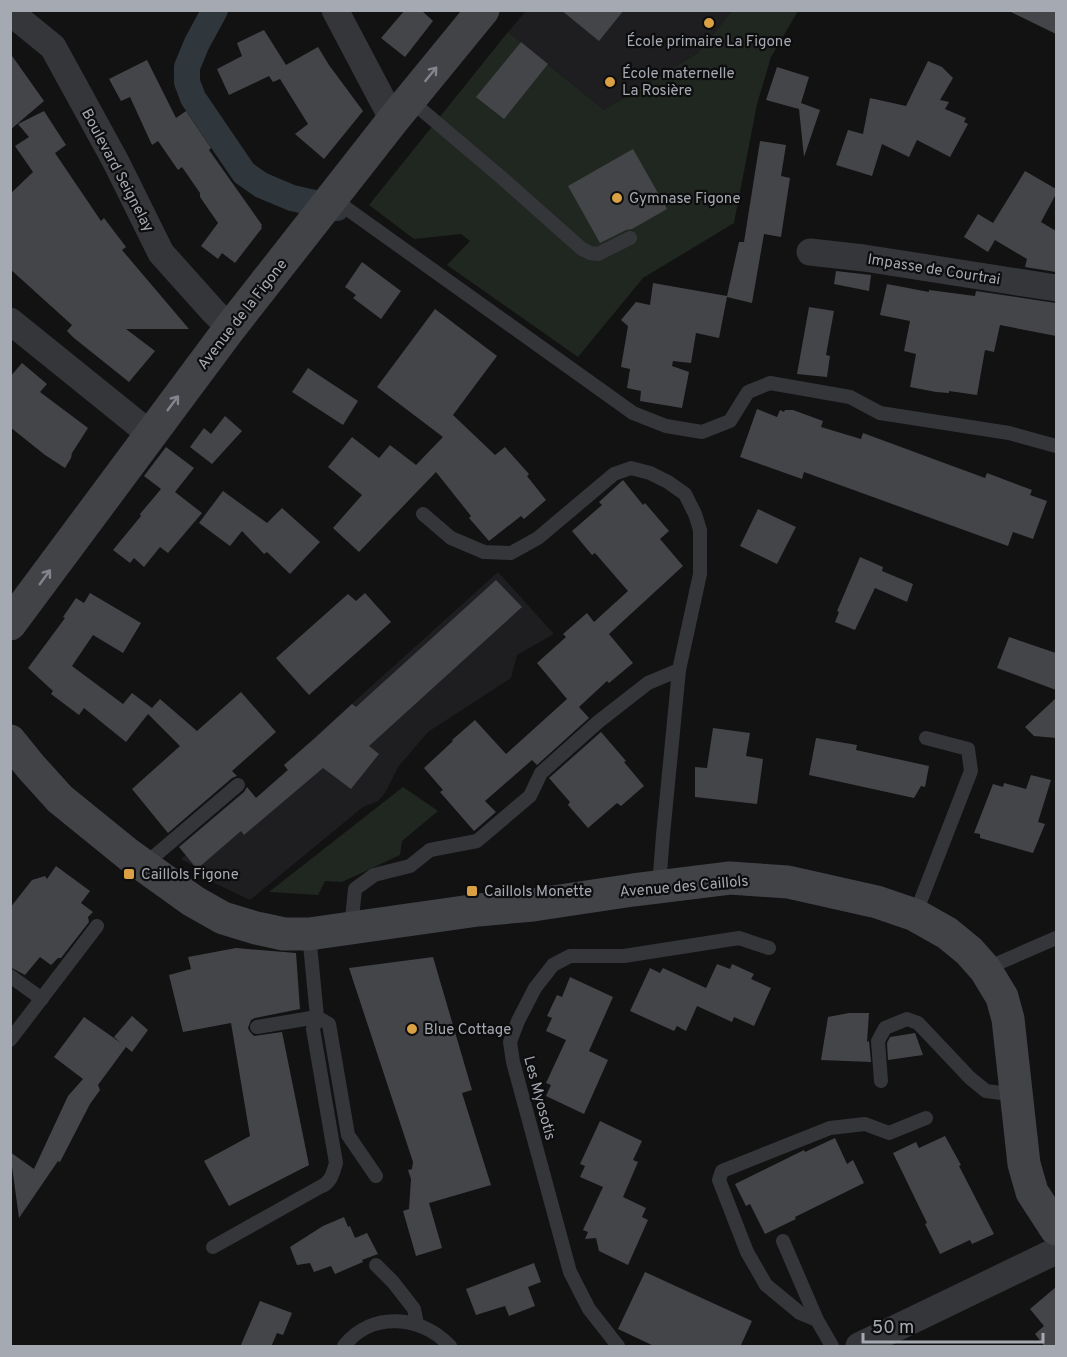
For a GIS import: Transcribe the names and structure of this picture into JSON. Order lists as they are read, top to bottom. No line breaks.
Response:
{"streets":{"street":["Boulevard Seignelay","Impasse de Courtrai","Avenue de la Figone","Avenue des Caillols"],"lane":["Les Myosotis"]},"crossings":[["Boulevard Seignelay","Avenue de la Figone"]],"one_way":["Avenue de la Figone"],"places":{"other":["École primaire La Figone","École maternelle La Rosière","Gymnase Figone","Blue Cottage"],"transit":["Caillols Figone","Caillols Monette"]},"scale_bar":"50 m"}
